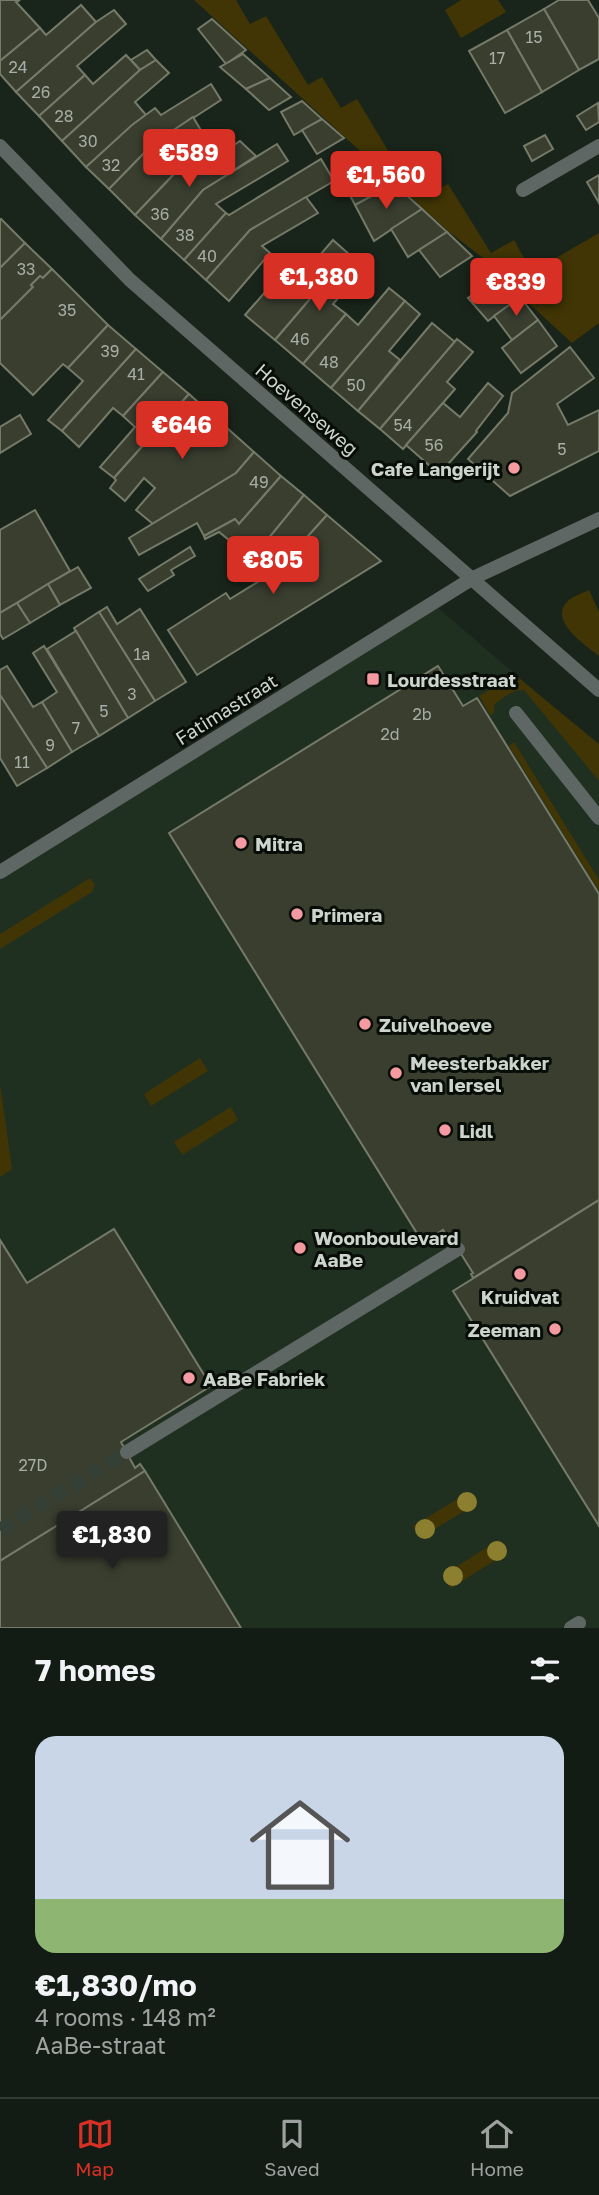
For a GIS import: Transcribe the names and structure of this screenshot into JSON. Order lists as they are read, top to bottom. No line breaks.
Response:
{"streets":{"street":["Hoevenseweg","Fatimastraat"]},"crossings":[["Hoevenseweg","Fatimastraat"]],"places":{"other":["Cafe Langerijt","Mitra","Primera","Zuivelhoeve","Meesterbakker van Iersel","Lidl","Woonboulevard AaBe","Kruidvat","Zeeman","AaBe Fabriek"],"transit":["Lourdesstraat"]},"house_numbers":["15","17","24","26","28","30","32","36","38","40","33","35","46","39","48","41","50","54","56","5","49","1a","3","5","2b","7","2d","9","11","27D"],"page":{"price":["€589","€1,560","€1,380","€839","€646","€805","€1,830"],"heading":"7 homes","list":[{"name":"€1,830/mo","note":"4 rooms · 148 m² · AaBe-straat"}],"tabs":["Map","Saved","Home"]}}
